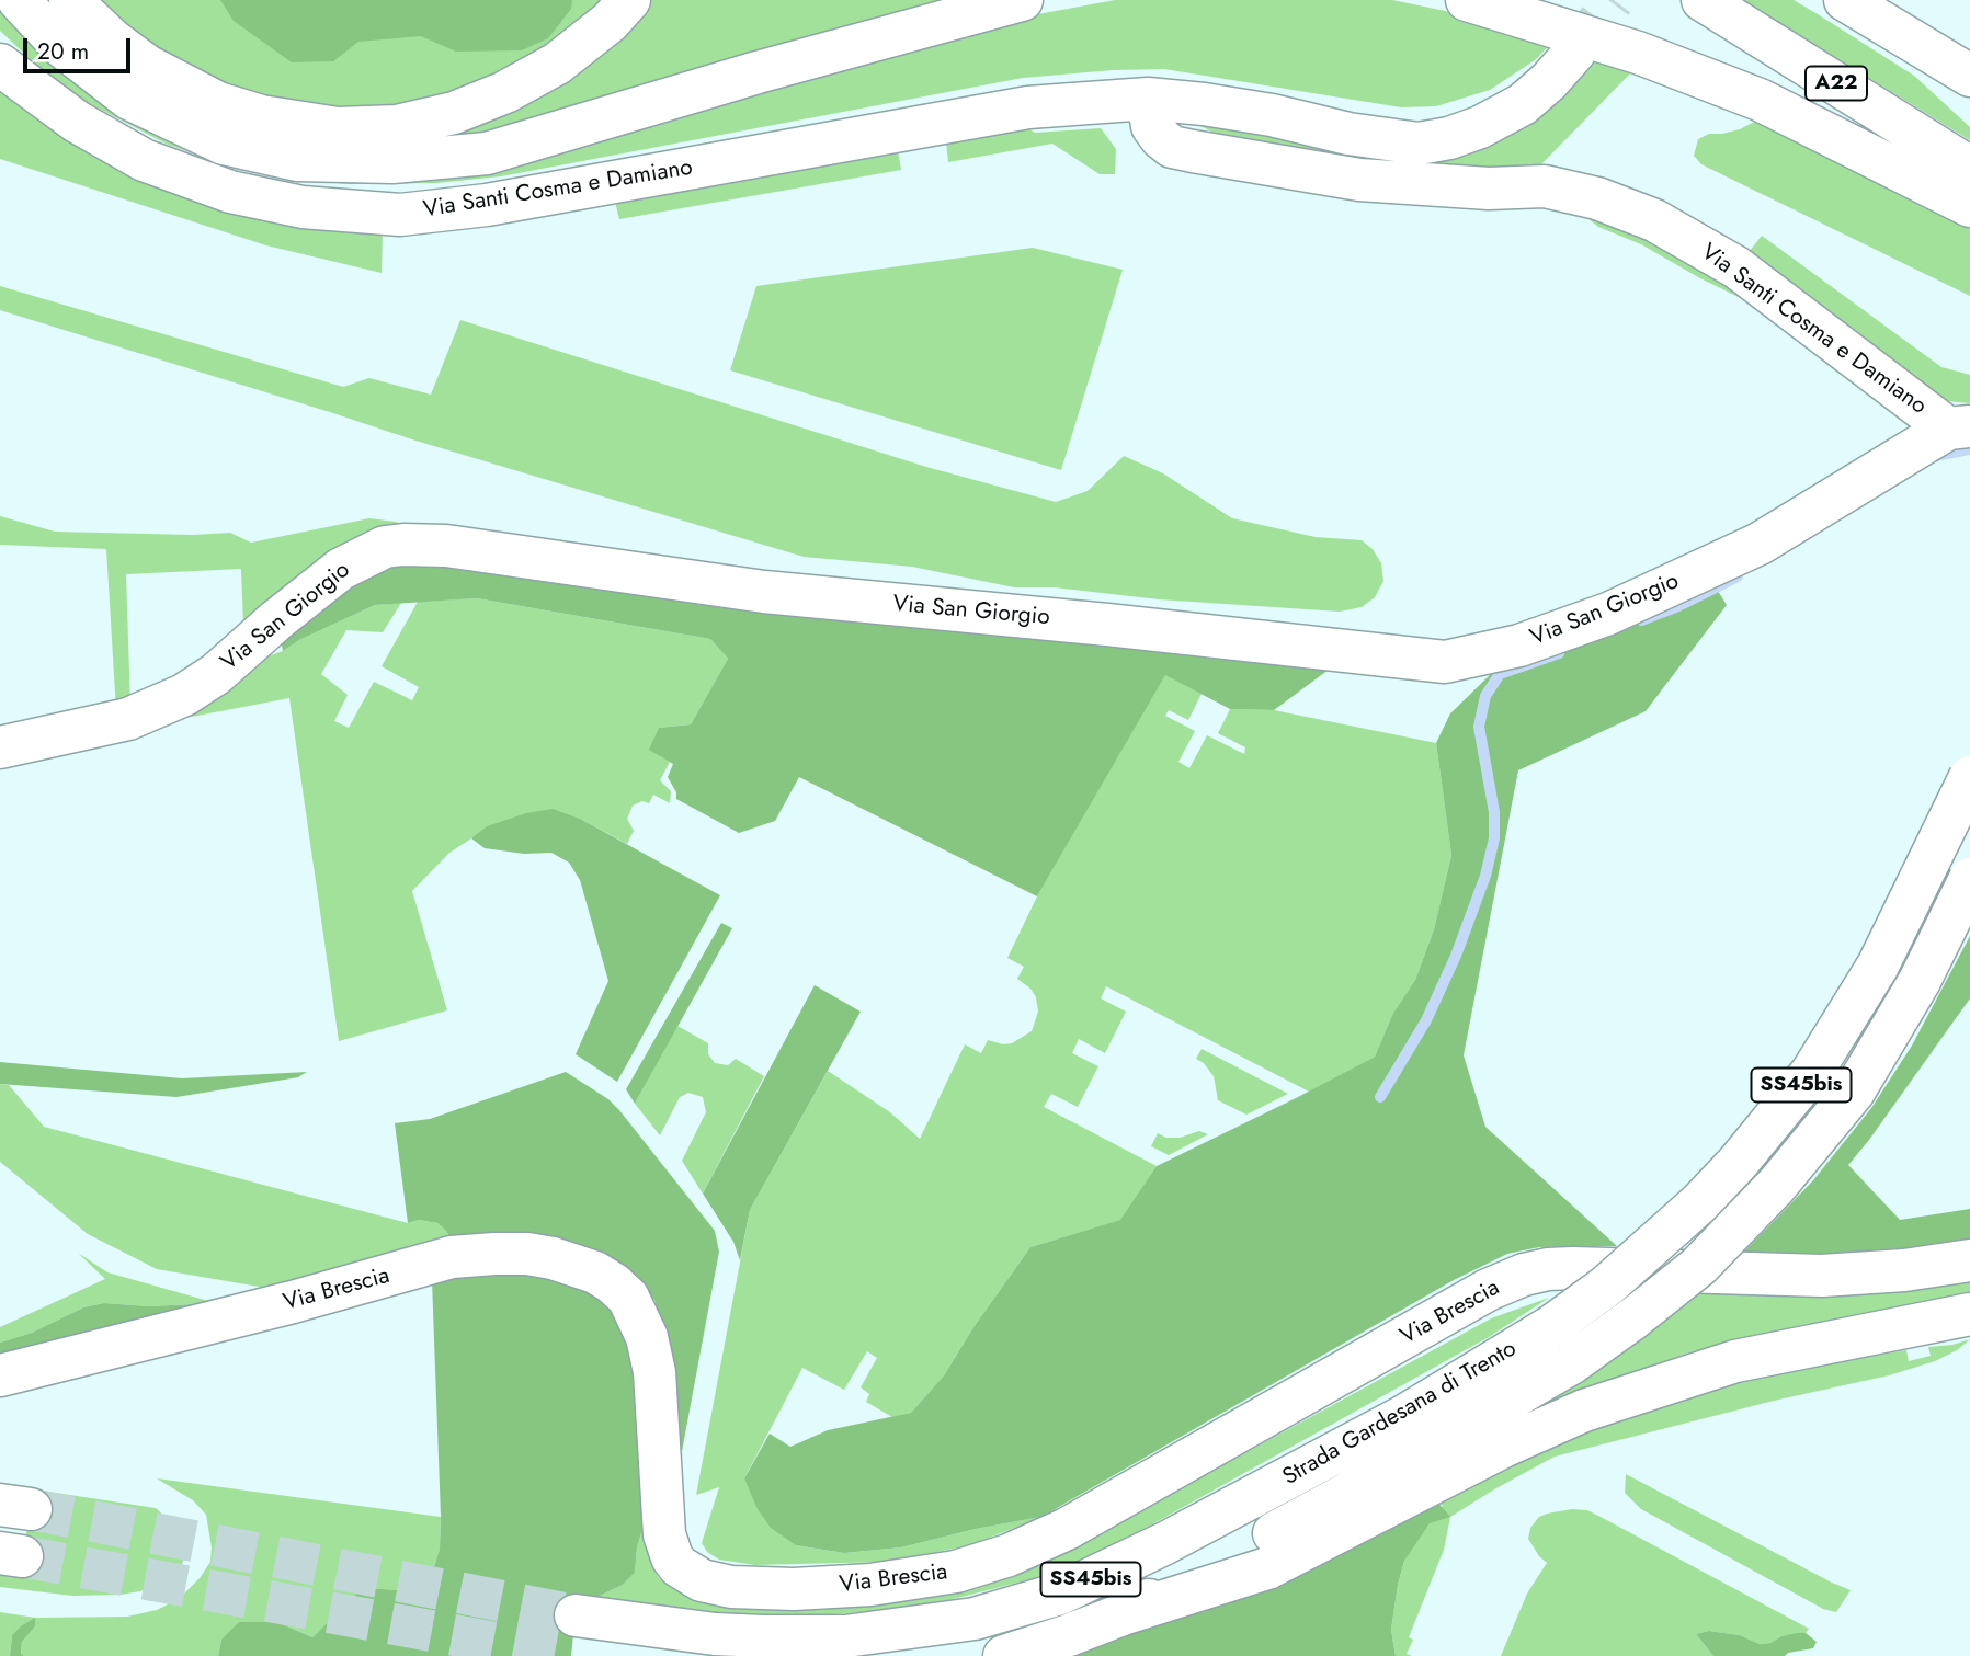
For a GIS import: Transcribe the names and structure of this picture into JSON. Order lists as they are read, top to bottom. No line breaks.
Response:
{"streets":{"main road":["A22","Via Santi Cosma e Damiano","Via San Giorgio","SS45bis","Via Brescia","Strada Gardesana di Trento"]},"crossings":[["Via Santi Cosma e Damiano","Via San Giorgio"]],"scale_bar":"20 m"}
